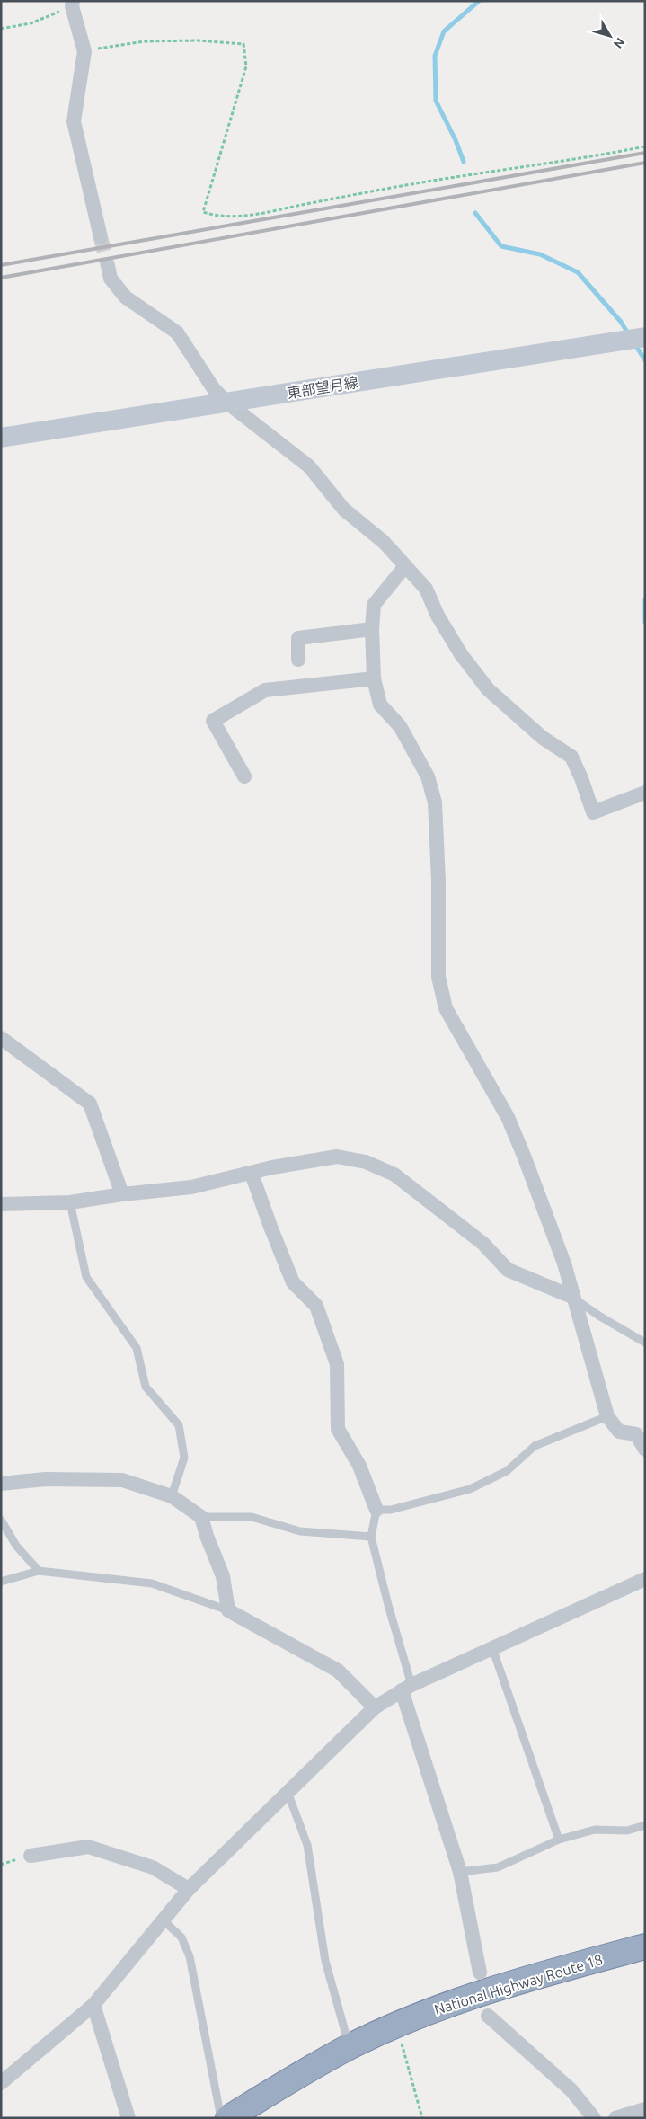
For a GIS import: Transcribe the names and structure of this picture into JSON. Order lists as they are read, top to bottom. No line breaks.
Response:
{"streets":{"highway":["National Highway Route 18"],"main road":["東部望月線"]},"north":"bottom right"}
